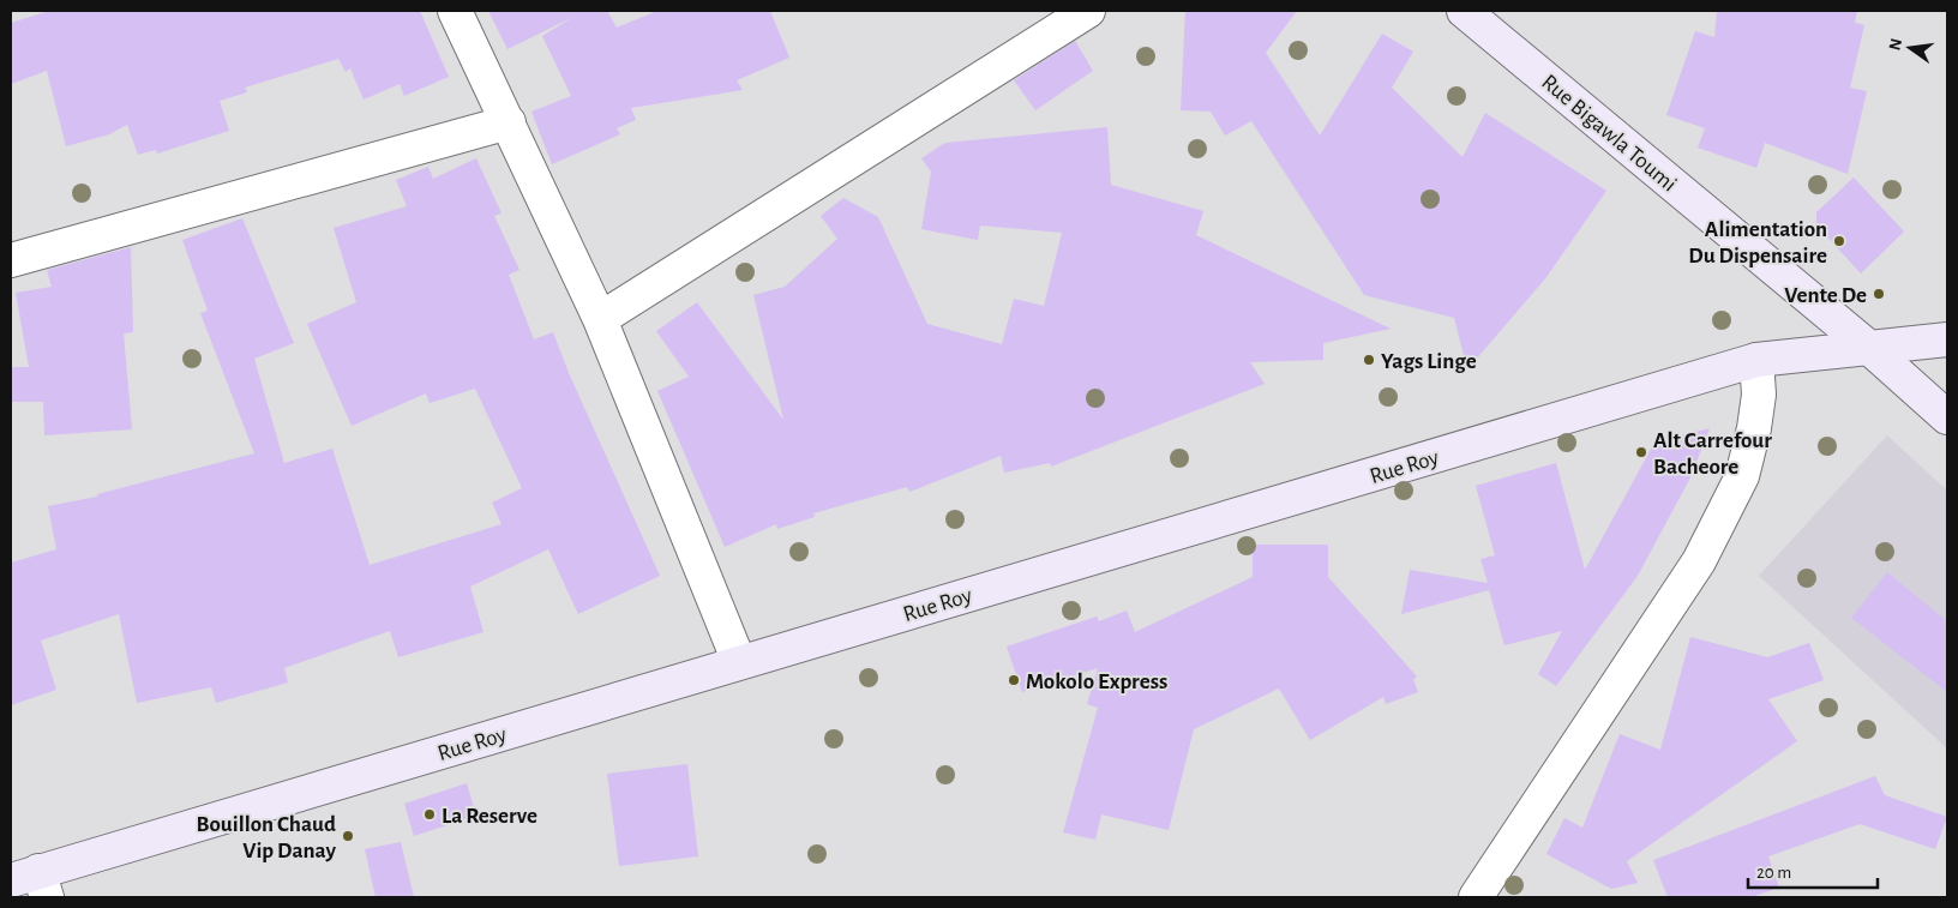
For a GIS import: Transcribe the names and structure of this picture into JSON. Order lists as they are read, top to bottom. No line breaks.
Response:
{"streets":{"main road":["Rue Bigawla Toumi","Rue Roy"]},"crossings":[["Rue Bigawla Toumi","Rue Roy"]],"places":["Alimentation Du Dispensaire","Vente De","Yags Linge","Alt Carrefour Bacheore","Mokolo Express","La Reserve","Bouillon Chaud Vip Danay"],"scale_bar":"20 m","north":"left"}
